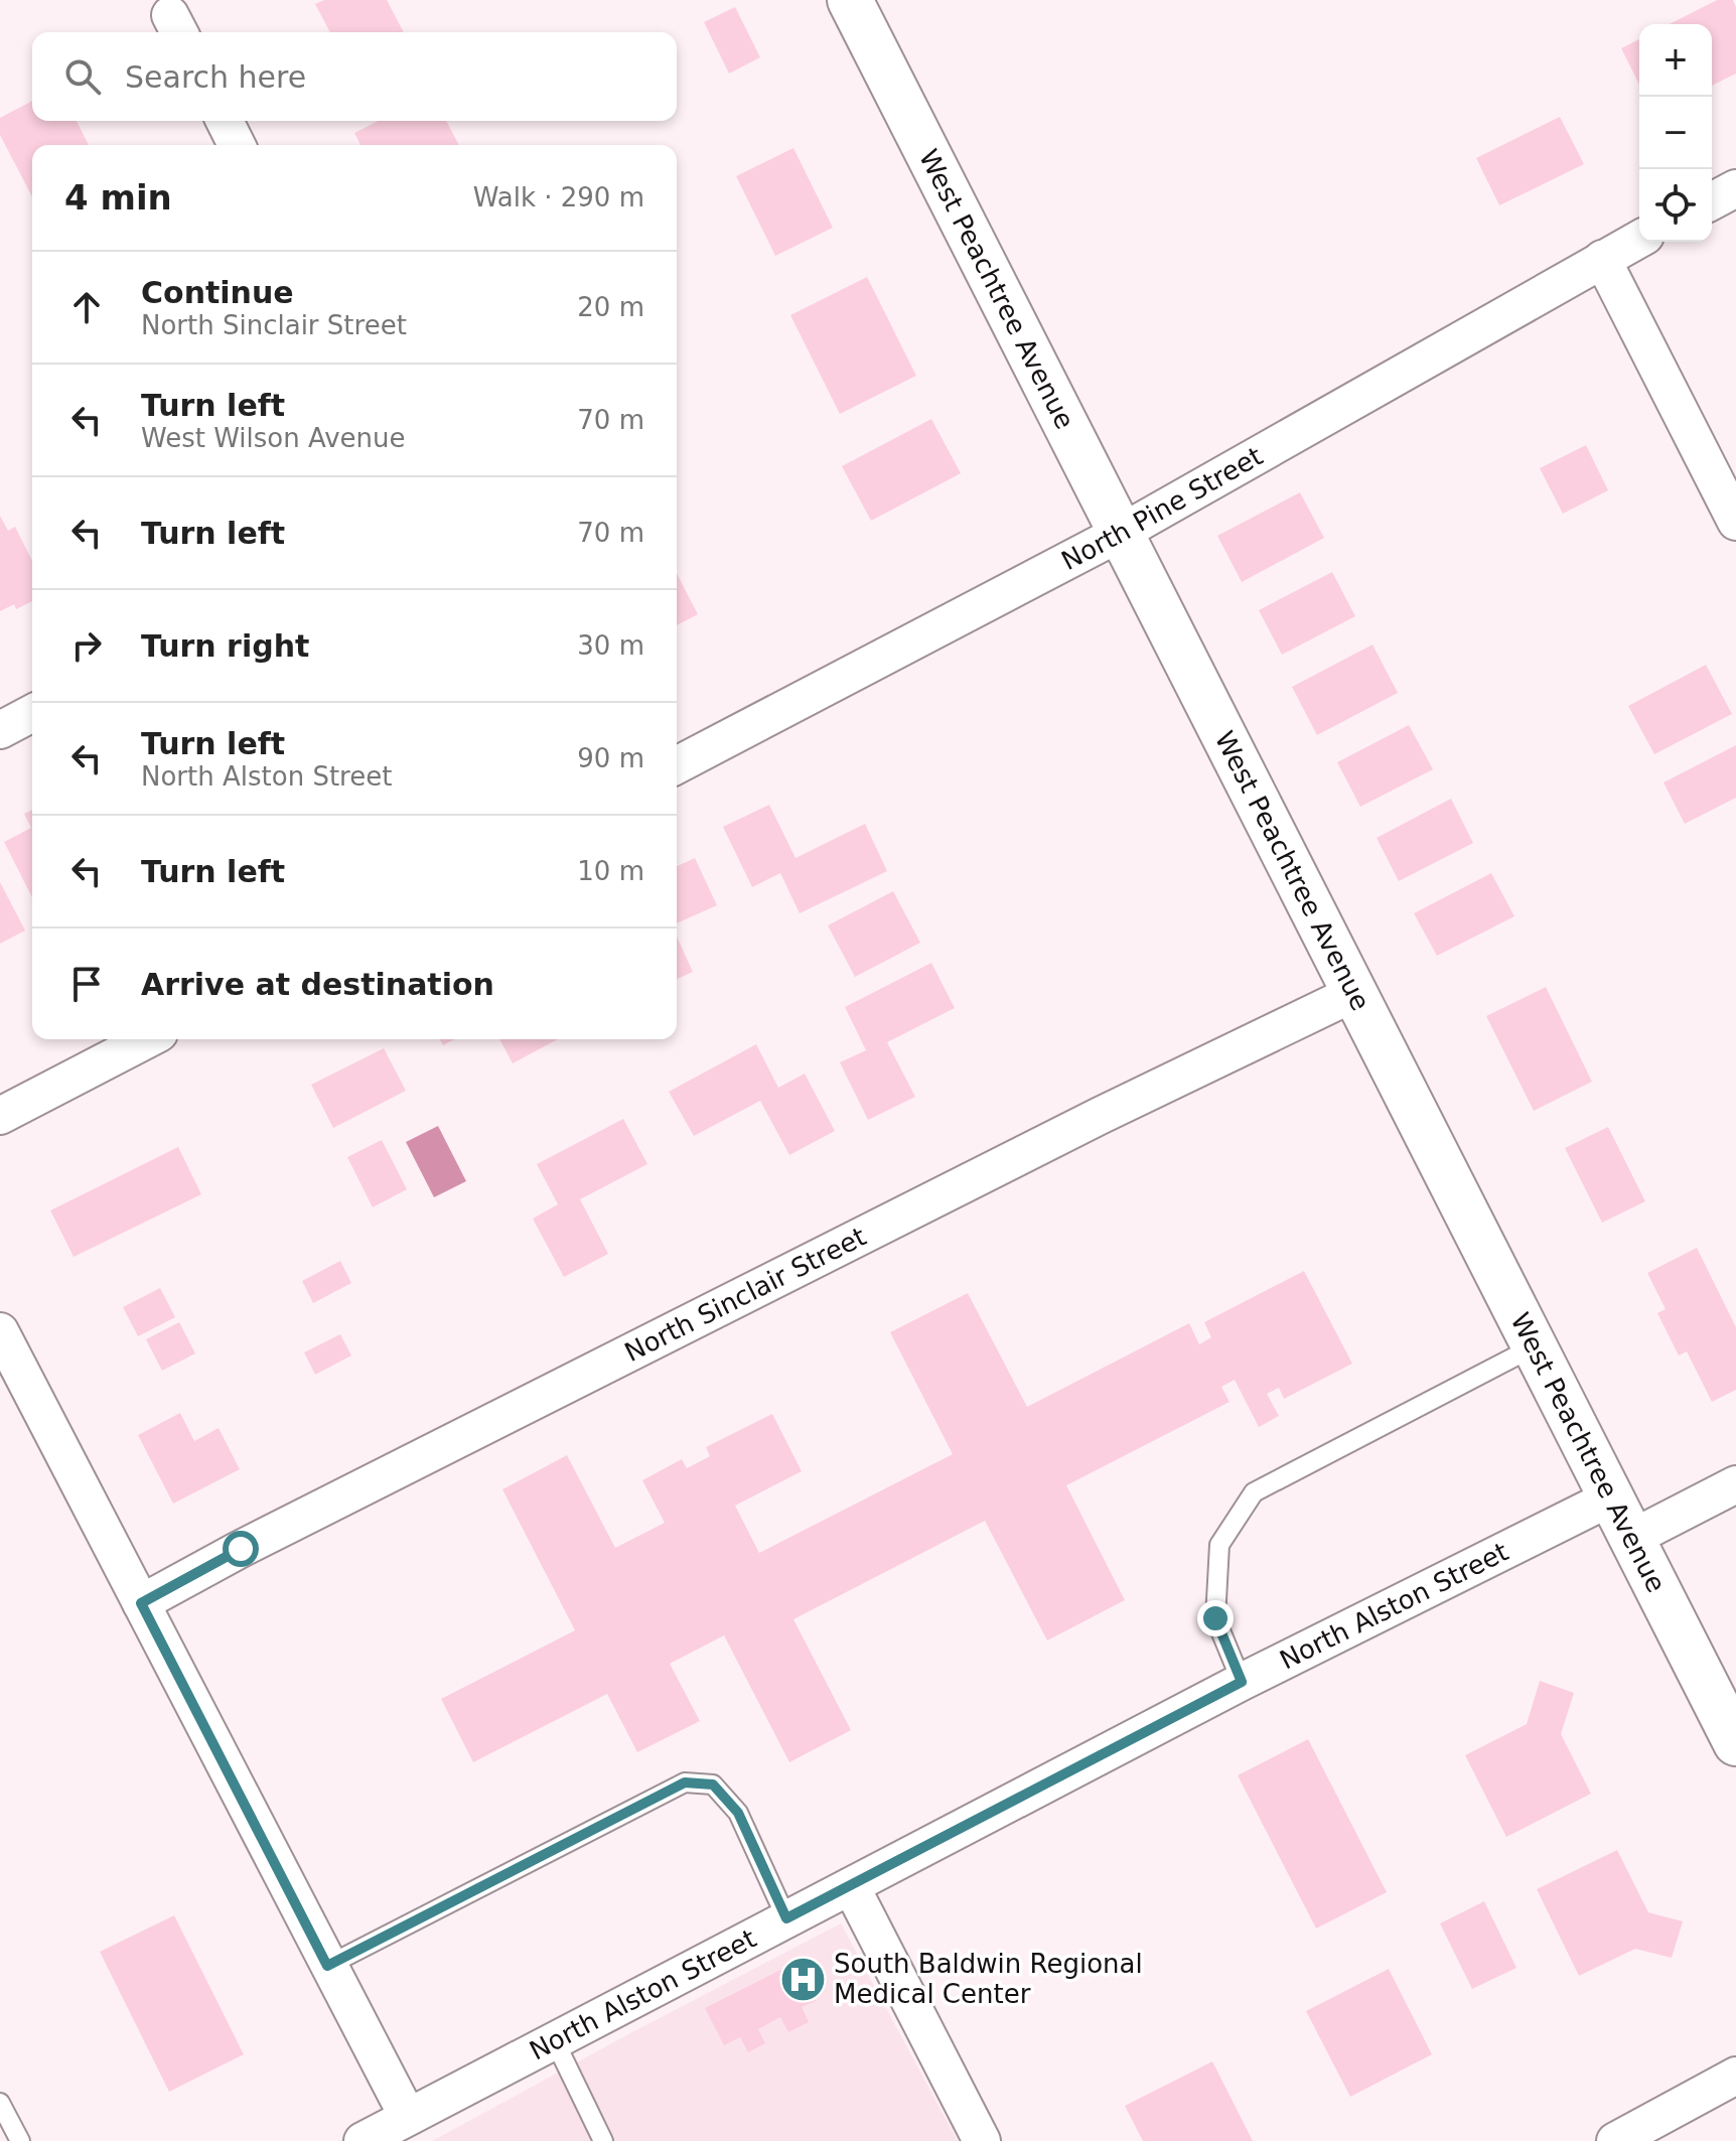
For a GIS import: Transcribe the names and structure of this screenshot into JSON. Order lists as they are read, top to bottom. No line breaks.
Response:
{"streets":{"street":["West Peachtree Avenue","North Pine Street","North Sinclair Street","North Alston Street"]},"crossings":[["West Peachtree Avenue","North Pine Street"],["West Peachtree Avenue","North Sinclair Street"],["West Peachtree Avenue","North Alston Street"]],"places":{"hospital":["South Baldwin Regional Medical Center"]},"page":{"map_buttons":["+","−"],"search":"Search here","heading":["4 min","Walk · 290 m"],"list":[["Continue","North Sinclair Street","20 m"],["Turn left","West Wilson Avenue","70 m"],["Turn left","70 m"],["Turn right","30 m"],["Turn left","North Alston Street","90 m"],["Turn left","10 m"],"Arrive at destination"]}}
